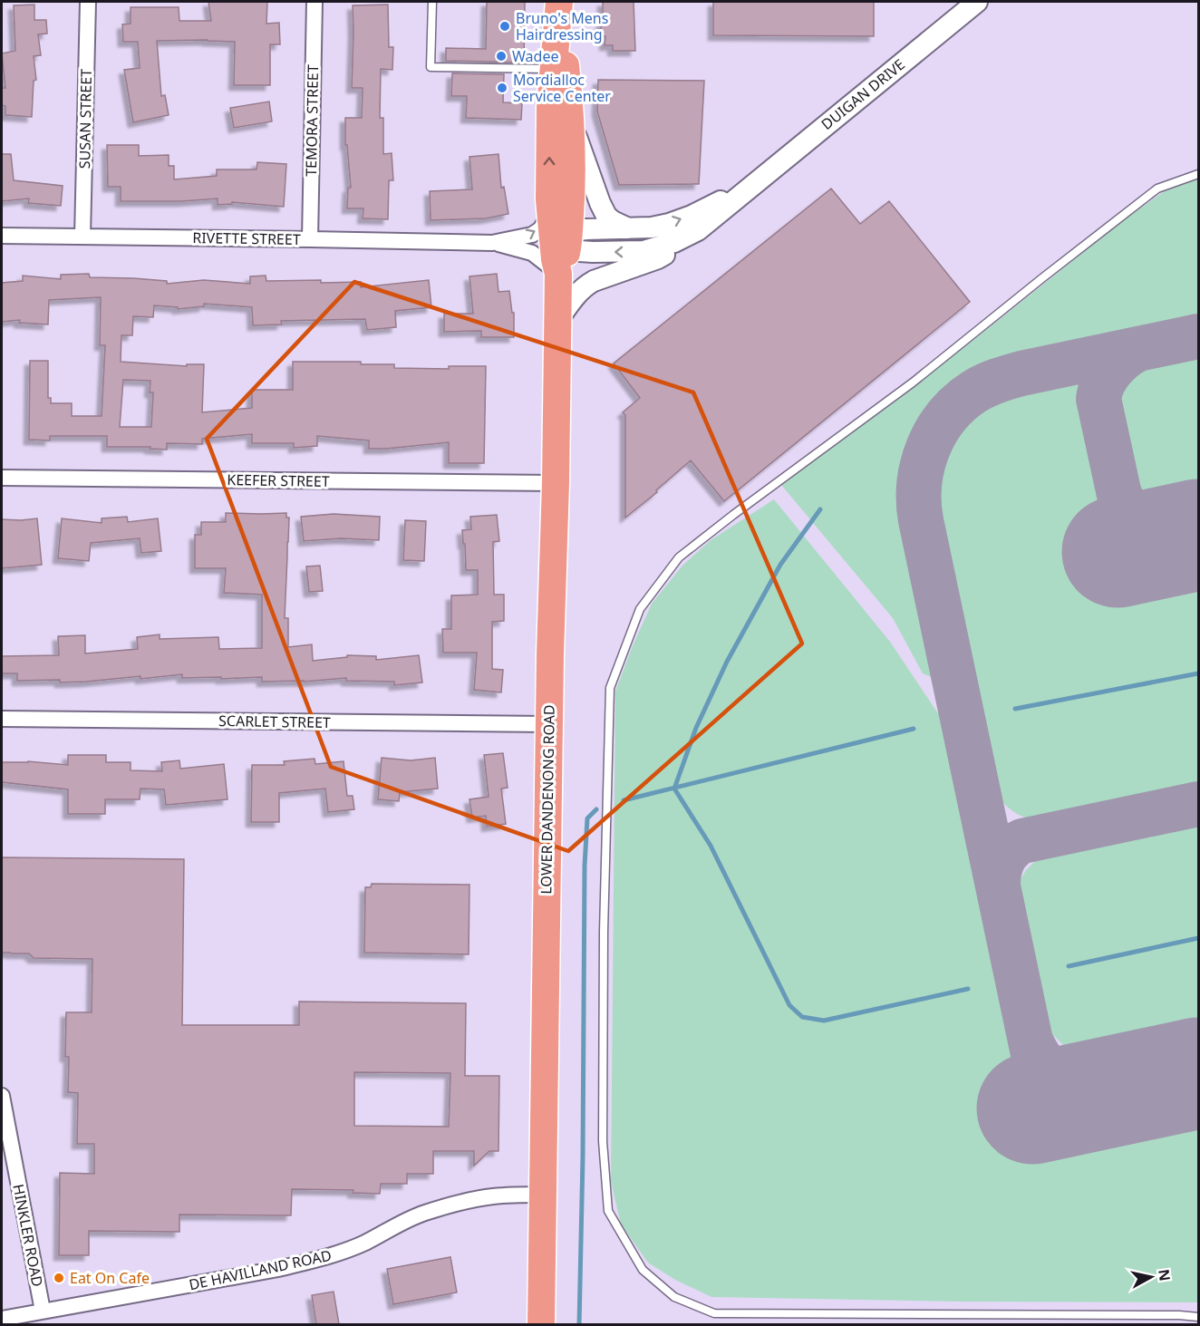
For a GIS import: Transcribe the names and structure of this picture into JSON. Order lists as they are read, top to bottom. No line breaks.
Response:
{"streets":{"highway":["LOWER DANDENONG ROAD"],"main road":["DUIGAN DRIVE"],"street":["SUSAN STREET","TEMORA STREET","RIVETTE STREET","KEEFER STREET","SCARLET STREET","HINKLER ROAD","DE HAVILLAND ROAD"]},"crossings":[["DUIGAN DRIVE","RIVETTE STREET"],["DUIGAN DRIVE","LOWER DANDENONG ROAD"],["SUSAN STREET","RIVETTE STREET"],["TEMORA STREET","RIVETTE STREET"],["RIVETTE STREET","LOWER DANDENONG ROAD"],["KEEFER STREET","LOWER DANDENONG ROAD"],["SCARLET STREET","LOWER DANDENONG ROAD"],["LOWER DANDENONG ROAD","DE HAVILLAND ROAD"],["HINKLER ROAD","DE HAVILLAND ROAD"]],"places":["Bruno's Mens Hairdressing","Wadee","Mordialloc Service Center","Eat On Cafe"],"north":"right"}
